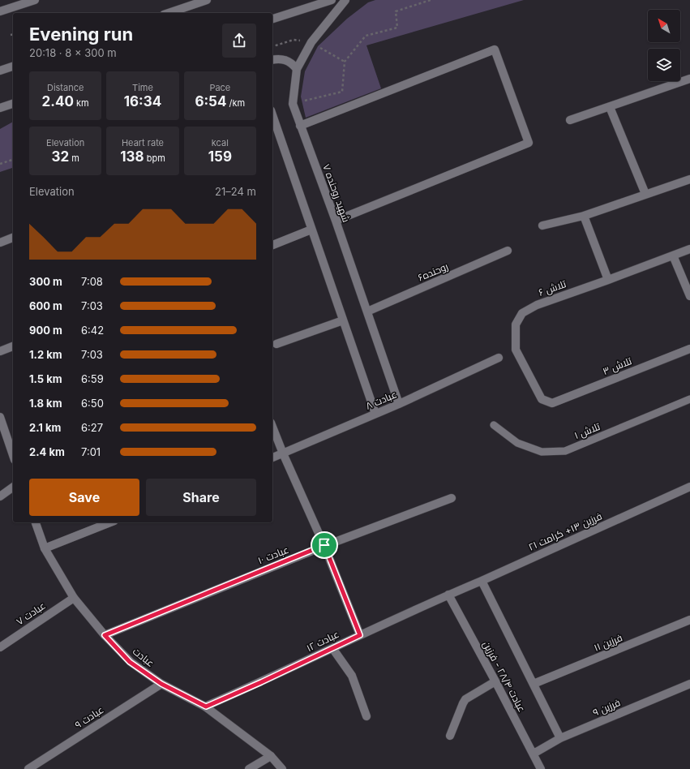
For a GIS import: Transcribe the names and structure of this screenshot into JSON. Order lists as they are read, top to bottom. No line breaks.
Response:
{"streets":{"street":["شهید روحنده ۷","روحنده۶","تلاش ۶","تلاش ۳","عبادت ۸","فرزین ۱۳+ کرامت ۲۱","عبادت ۱۰","عبادت ۷","عبادت ۱۲","فرزین ۱۱","عبادت","عبادت ۲۸/۴ - فرزین","فرزین ۹","عبادت ۹"],"lane":["تلاش ۱"]},"crossings":[["شهید روحنده ۷","روحنده۶"],["شهید روحنده ۷","عبادت ۸"],["تلاش ۶","تلاش ۳"],["فرزین ۱۳+ کرامت ۲۱","عبادت ۱۲"],["فرزین ۱۳+ کرامت ۲۱","عبادت ۲۸/۴ - فرزین"],["عبادت ۱۰","عبادت"],["عبادت ۷","عبادت"],["عبادت ۱۲","عبادت"],["عبادت ۱۲","عبادت ۲۸/۴ - فرزین"],["عبادت","عبادت ۹"],["عبادت ۲۸/۴ - فرزین","فرزین ۹"]],"north":"top left","page":{"heading":["Evening run","20:18 · 8 × 300 m"],"stats":[["Distance","2.40 km"],["Time","16:34"],["Pace","6:54 /km"],["Elevation","32 m"],["Heart rate","138 bpm"],["kcal","159"]],"chart":["Elevation","21–24 m"],"list":[{"name":"300 m","note":"7:08"},{"name":"600 m","note":"7:03"},{"name":"900 m","note":"6:42"},{"name":"1.2 km","note":"7:03"},{"name":"1.5 km","note":"6:59"},{"name":"1.8 km","note":"6:50"},{"name":"2.1 km","note":"6:27"},{"name":"2.4 km","note":"7:01"}],"buttons":["Save","Share"]}}
